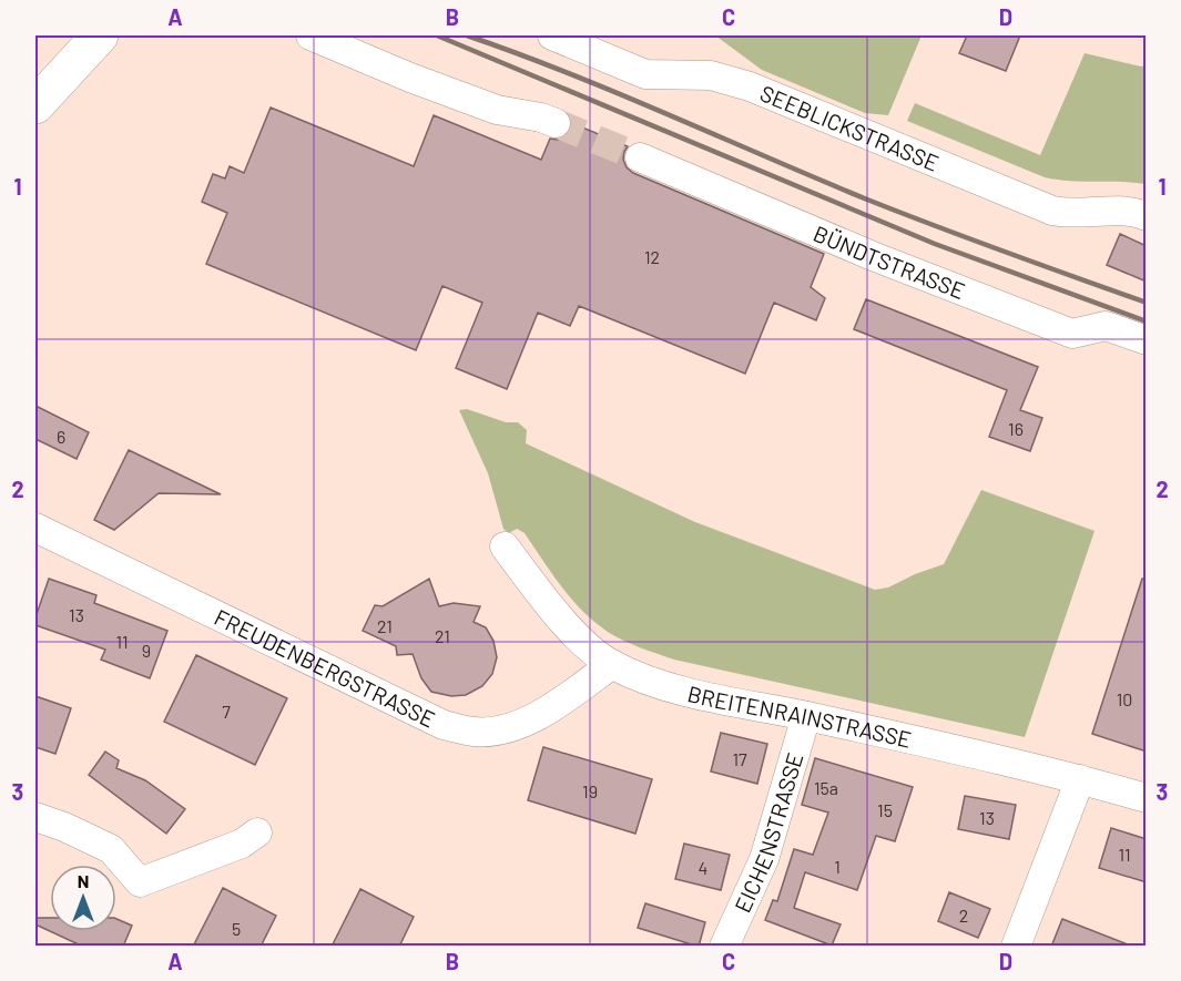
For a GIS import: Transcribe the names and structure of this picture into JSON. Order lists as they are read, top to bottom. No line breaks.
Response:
{"streets":{"street":["SEEBLICKSTRASSE","BÜNDTSTRASSE","FREUDENBERGSTRASSE","BREITENRAINSTRASSE","EICHENSTRASSE"]},"crossings":[["FREUDENBERGSTRASSE","BREITENRAINSTRASSE"],["BREITENRAINSTRASSE","EICHENSTRASSE"]],"house_numbers":["12","16","6","13","21","21","11","9","10","7","17","15a","19","15","13","11","1","4","2","5"],"north":"top","grid":{"columns":["A","B","C","D"],"rows":["1","2","3"]}}
